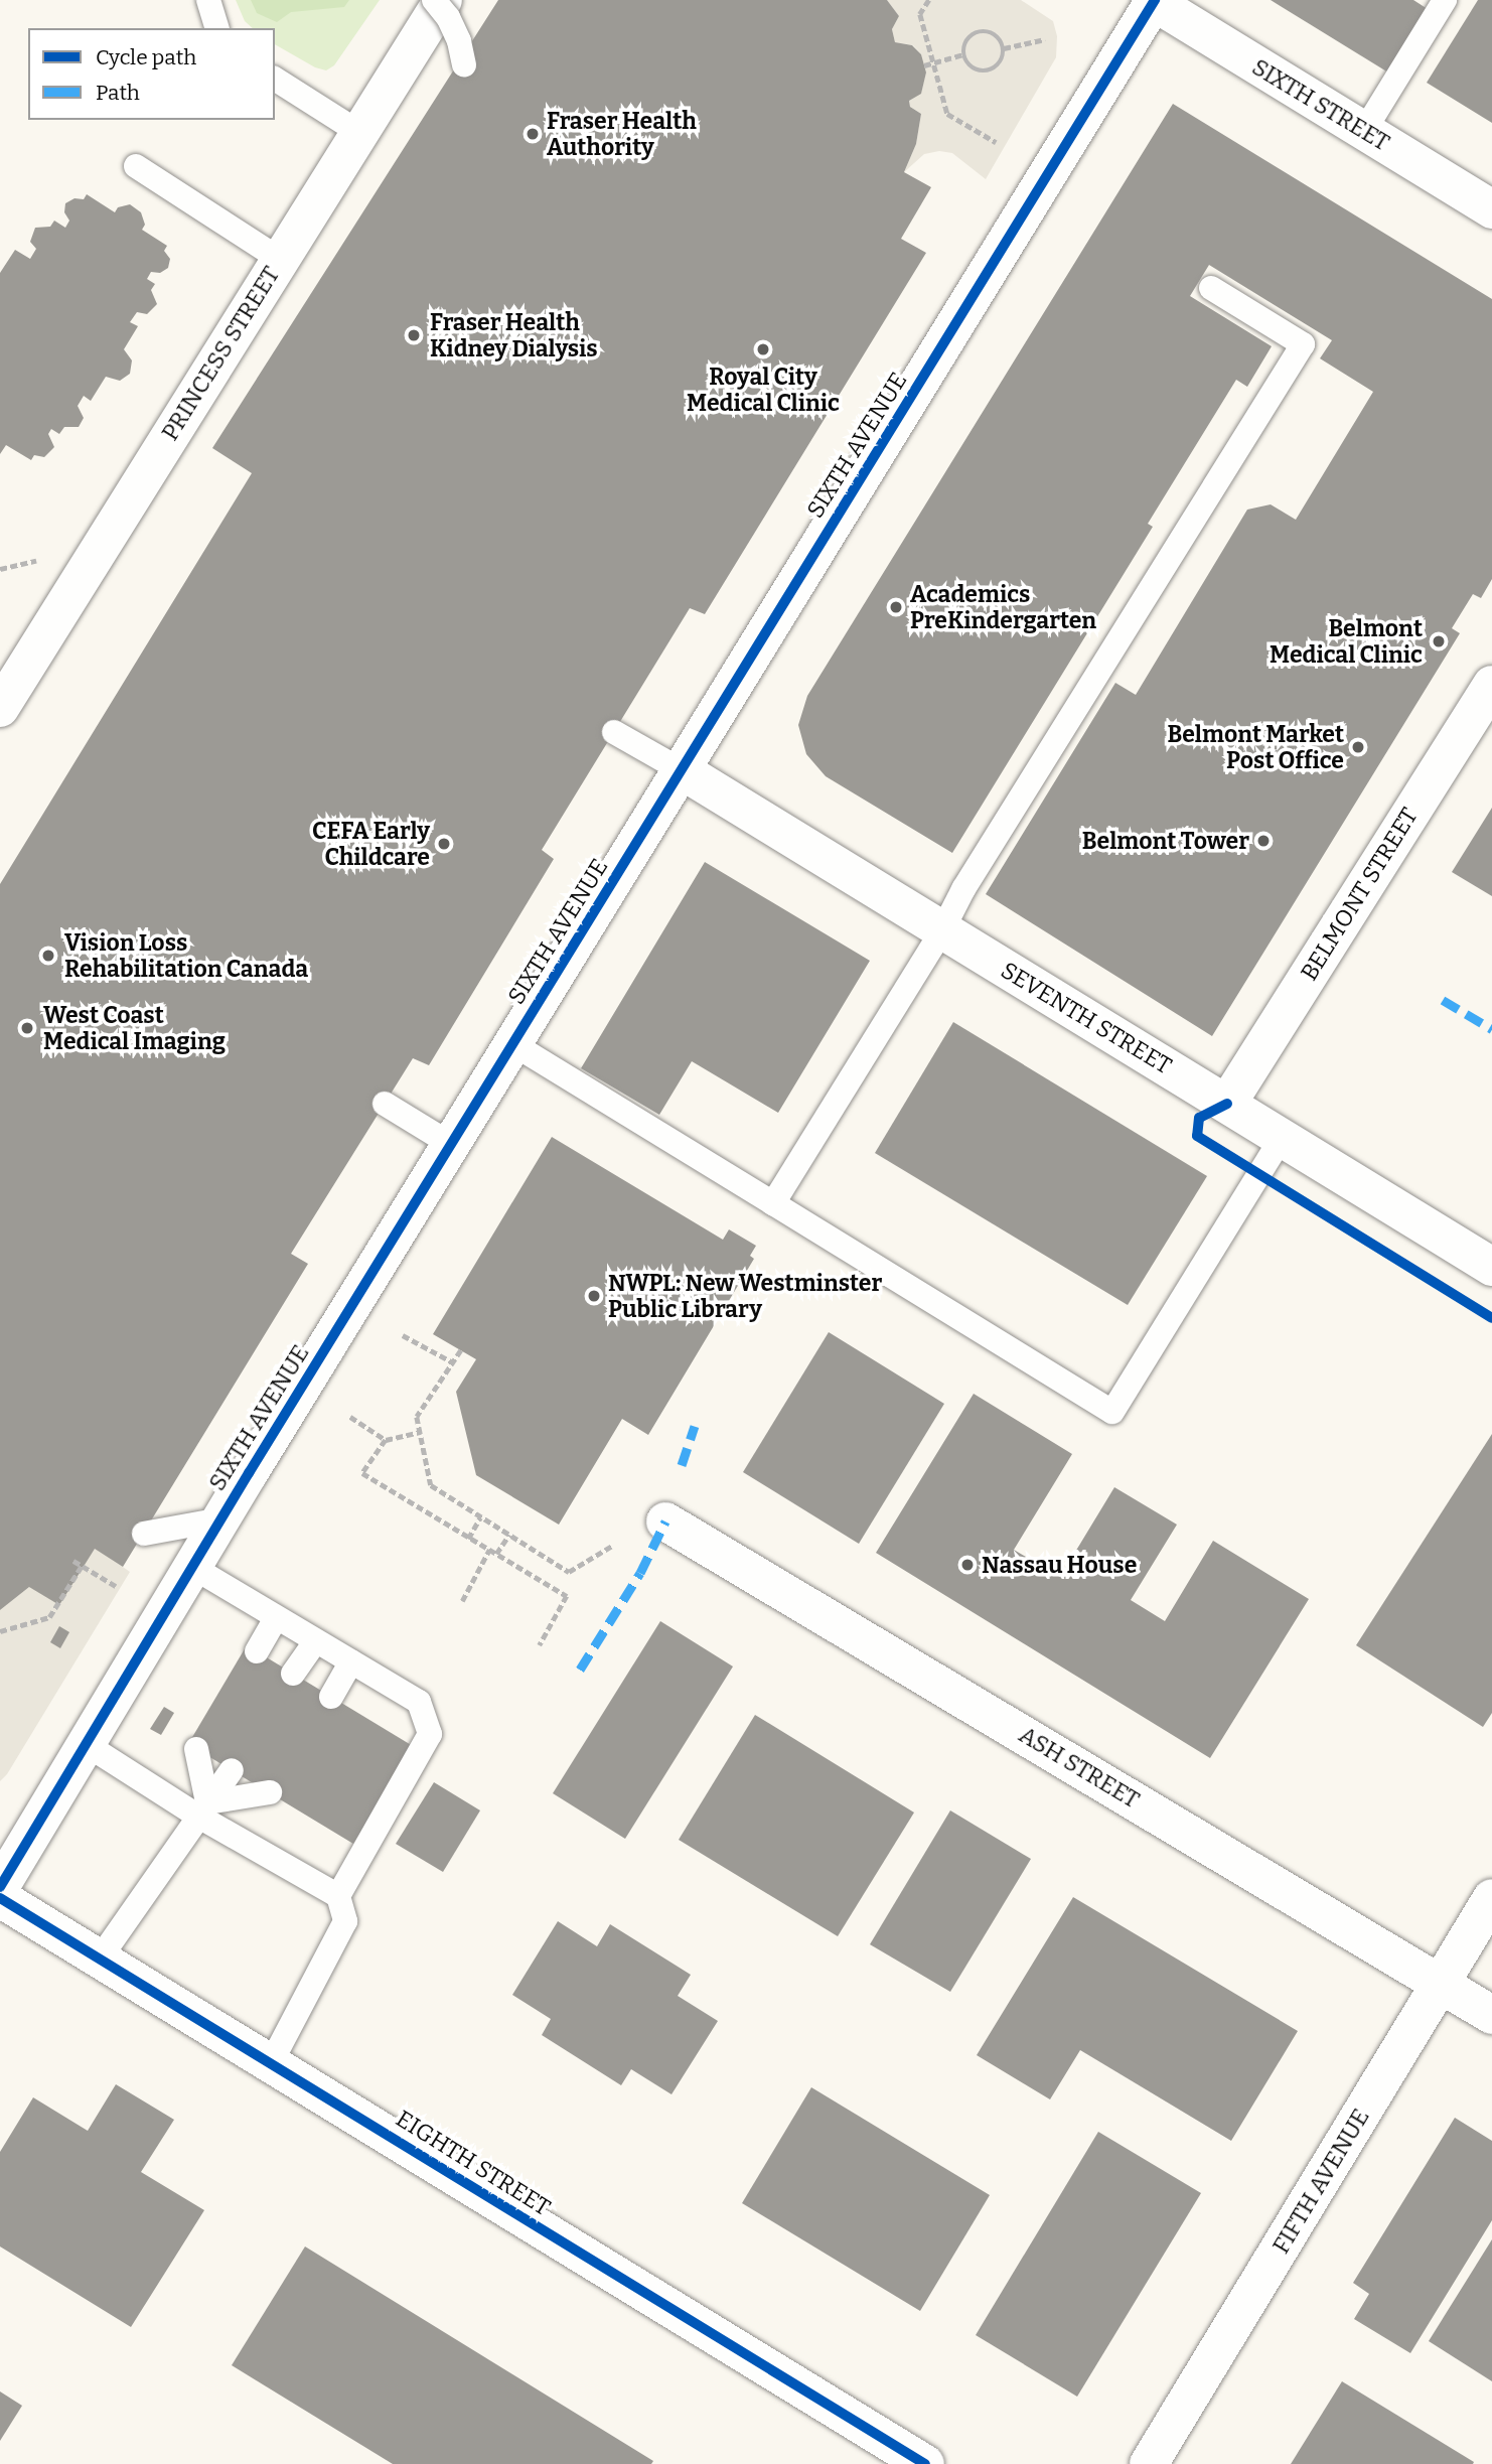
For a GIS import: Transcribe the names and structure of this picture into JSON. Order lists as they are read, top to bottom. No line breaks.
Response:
{"streets":{"street":["SIXTH STREET","PRINCESS STREET","SIXTH AVENUE","BELMONT STREET","SEVENTH STREET","ASH STREET","EIGHTH STREET","FIFTH AVENUE"]},"crossings":[["SIXTH STREET","SIXTH AVENUE"],["SIXTH AVENUE","SEVENTH STREET"],["BELMONT STREET","SEVENTH STREET"],["ASH STREET","FIFTH AVENUE"]],"places":["Fraser Health Authority","Fraser Health Kidney Dialysis","Royal City Medical Clinic","Academics PreKindergarten","Belmont Medical Clinic","Belmont Market Post Office","Belmont Tower","CEFA Early Childcare","Vision Loss Rehabilitation Canada","West Coast Medical Imaging","NWPL: New Westminster Public Library","Nassau House"],"legend":["Cycle path","Path"]}
